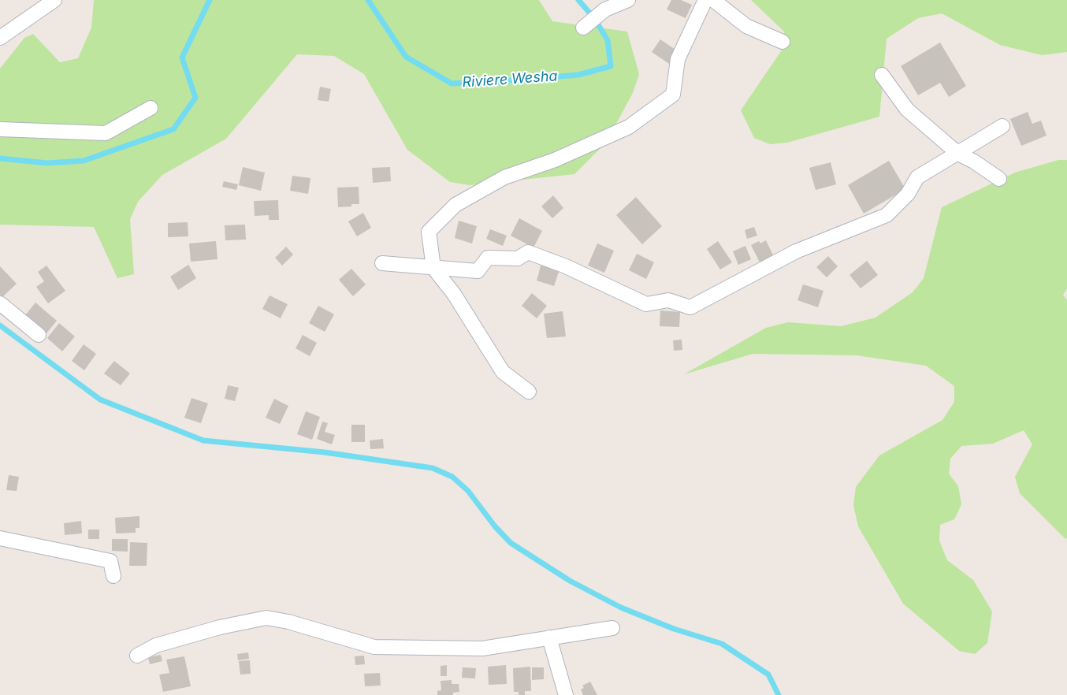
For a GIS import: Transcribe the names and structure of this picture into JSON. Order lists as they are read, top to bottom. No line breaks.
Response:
{"water":["Riviere Wesha"]}
